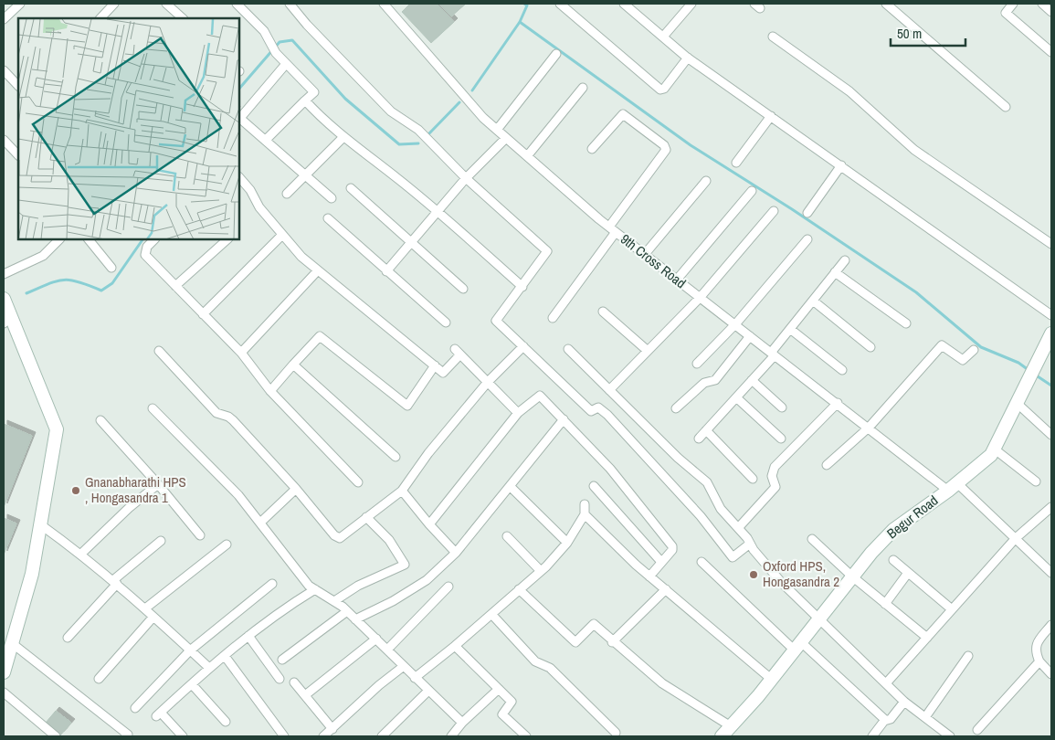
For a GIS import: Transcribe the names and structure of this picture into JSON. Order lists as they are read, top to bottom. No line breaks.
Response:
{"streets":{"main road":["Begur Road"],"street":["9th Cross Road"]},"crossings":[["9th Cross Road","Begur Road"]],"places":["Gnanabharathi HPS , Hongasandra 1","Oxford HPS, Hongasandra 2"],"scale_bar":"50 m"}
